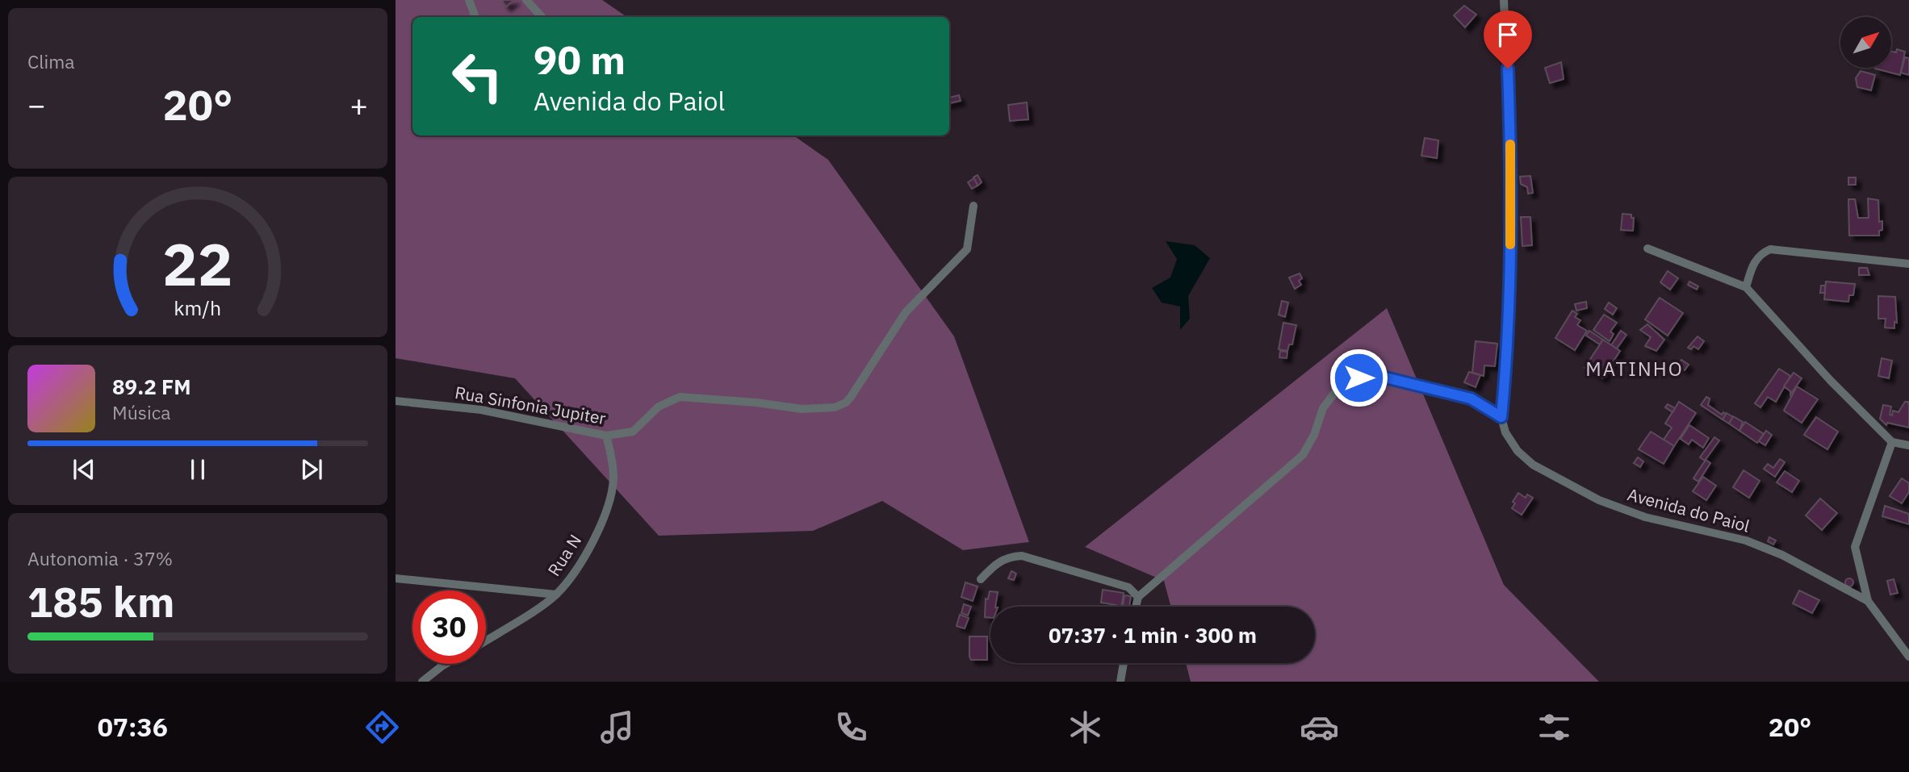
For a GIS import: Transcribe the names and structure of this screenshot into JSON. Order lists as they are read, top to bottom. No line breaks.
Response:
{"streets":{"street":["Rua Sinfonia Jupiter","Avenida do Paiol","Rua N"]},"crossings":[["Rua Sinfonia Jupiter","Rua N"]],"districts":["MATINHO"],"north":"top right","page":{"tile":["Clima",["Autonomia · 37%","185 km"]],"turn":["90 m","Avenida do Paiol"],"heat":["−","20°","+"],"song":["89.2 FM","Música"],"limit":"30","trip":"07:37 · 1 min · 300 m","tabs":["07:36","20°"],"gauge":["22","km/h"]}}
